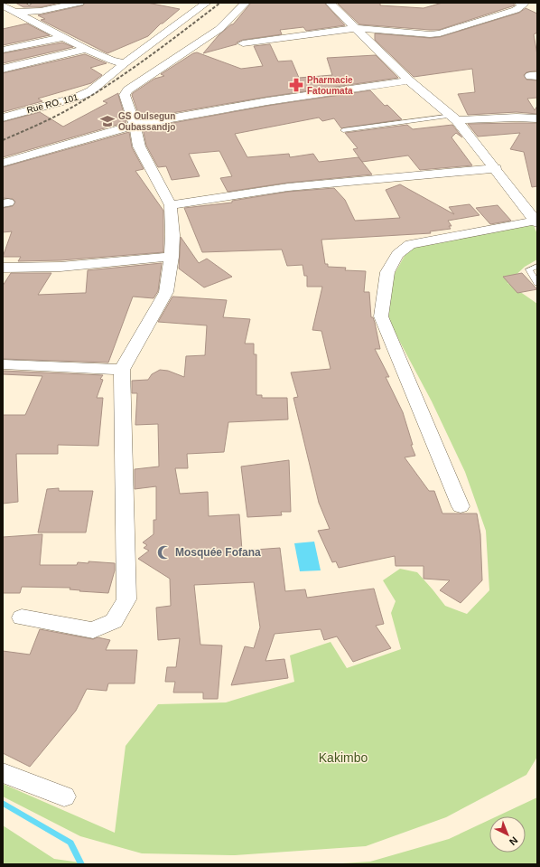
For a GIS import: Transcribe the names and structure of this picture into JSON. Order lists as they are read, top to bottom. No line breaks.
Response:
{"streets":{"street":["Rue RO. 101"]},"parks":["Kakimbo"],"places":{"pharmacy":["Pharmacie Fatoumata"],"school or university":["GS Oulsegun Oubassandjo"],"mosque":["Mosquée Fofana"]},"north":"bottom right"}
